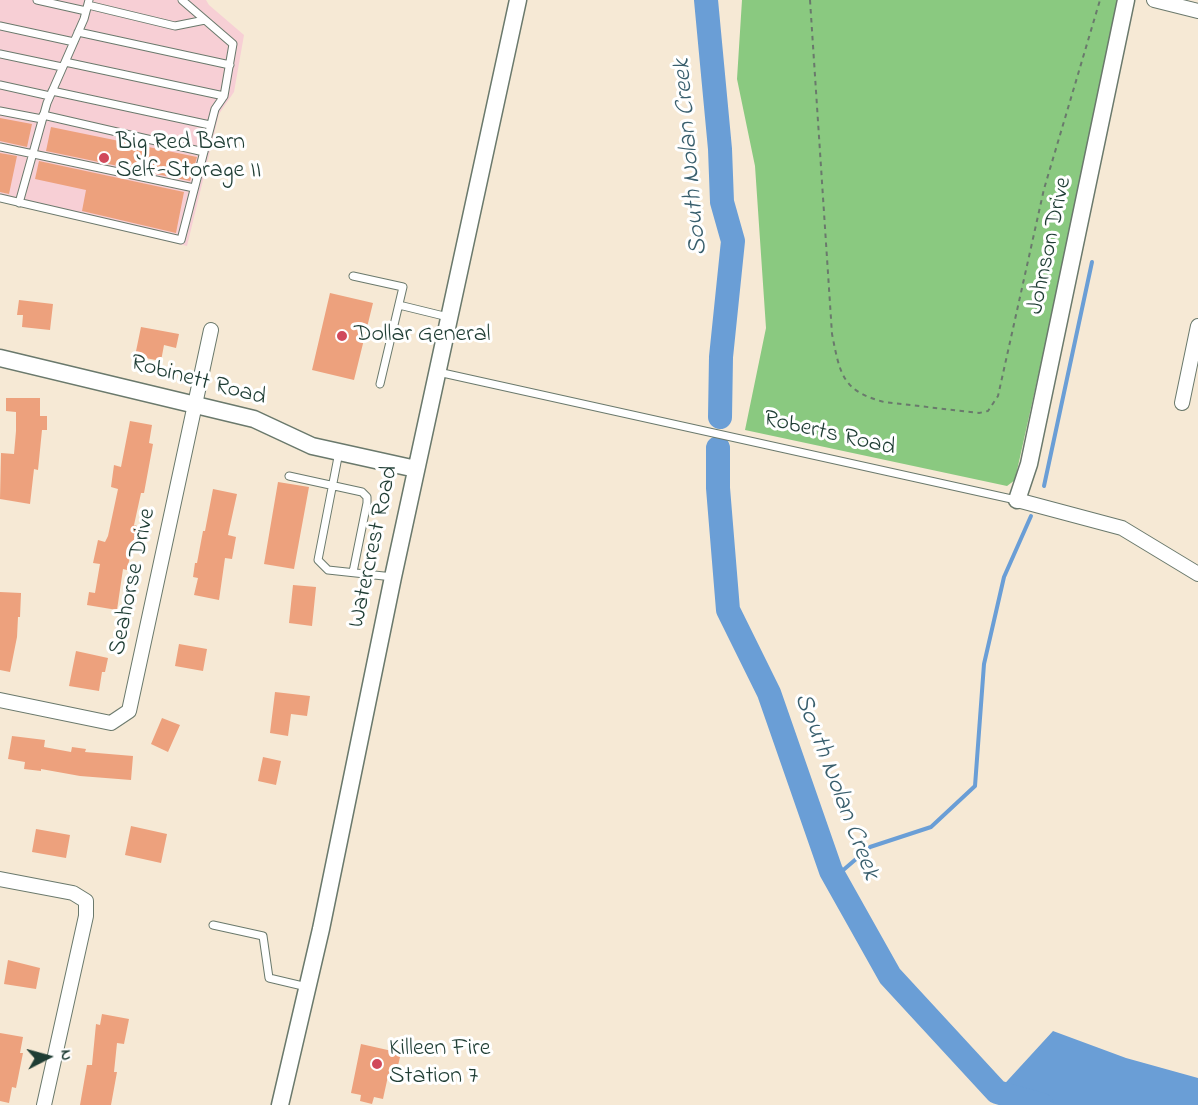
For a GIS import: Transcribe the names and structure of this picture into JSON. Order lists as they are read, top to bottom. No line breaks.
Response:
{"streets":{"street":["Johnson Drive","Robinett Road","Roberts Road","Watercrest Road","Seahorse Drive"]},"crossings":[["Johnson Drive","Roberts Road"],["Robinett Road","Watercrest Road"],["Robinett Road","Seahorse Drive"],["Roberts Road","Watercrest Road"]],"water":["South Nolan Creek"],"places":["Big Red Barn Self-Storage II","Dollar General","Killeen Fire Station 7"],"north":"right"}
